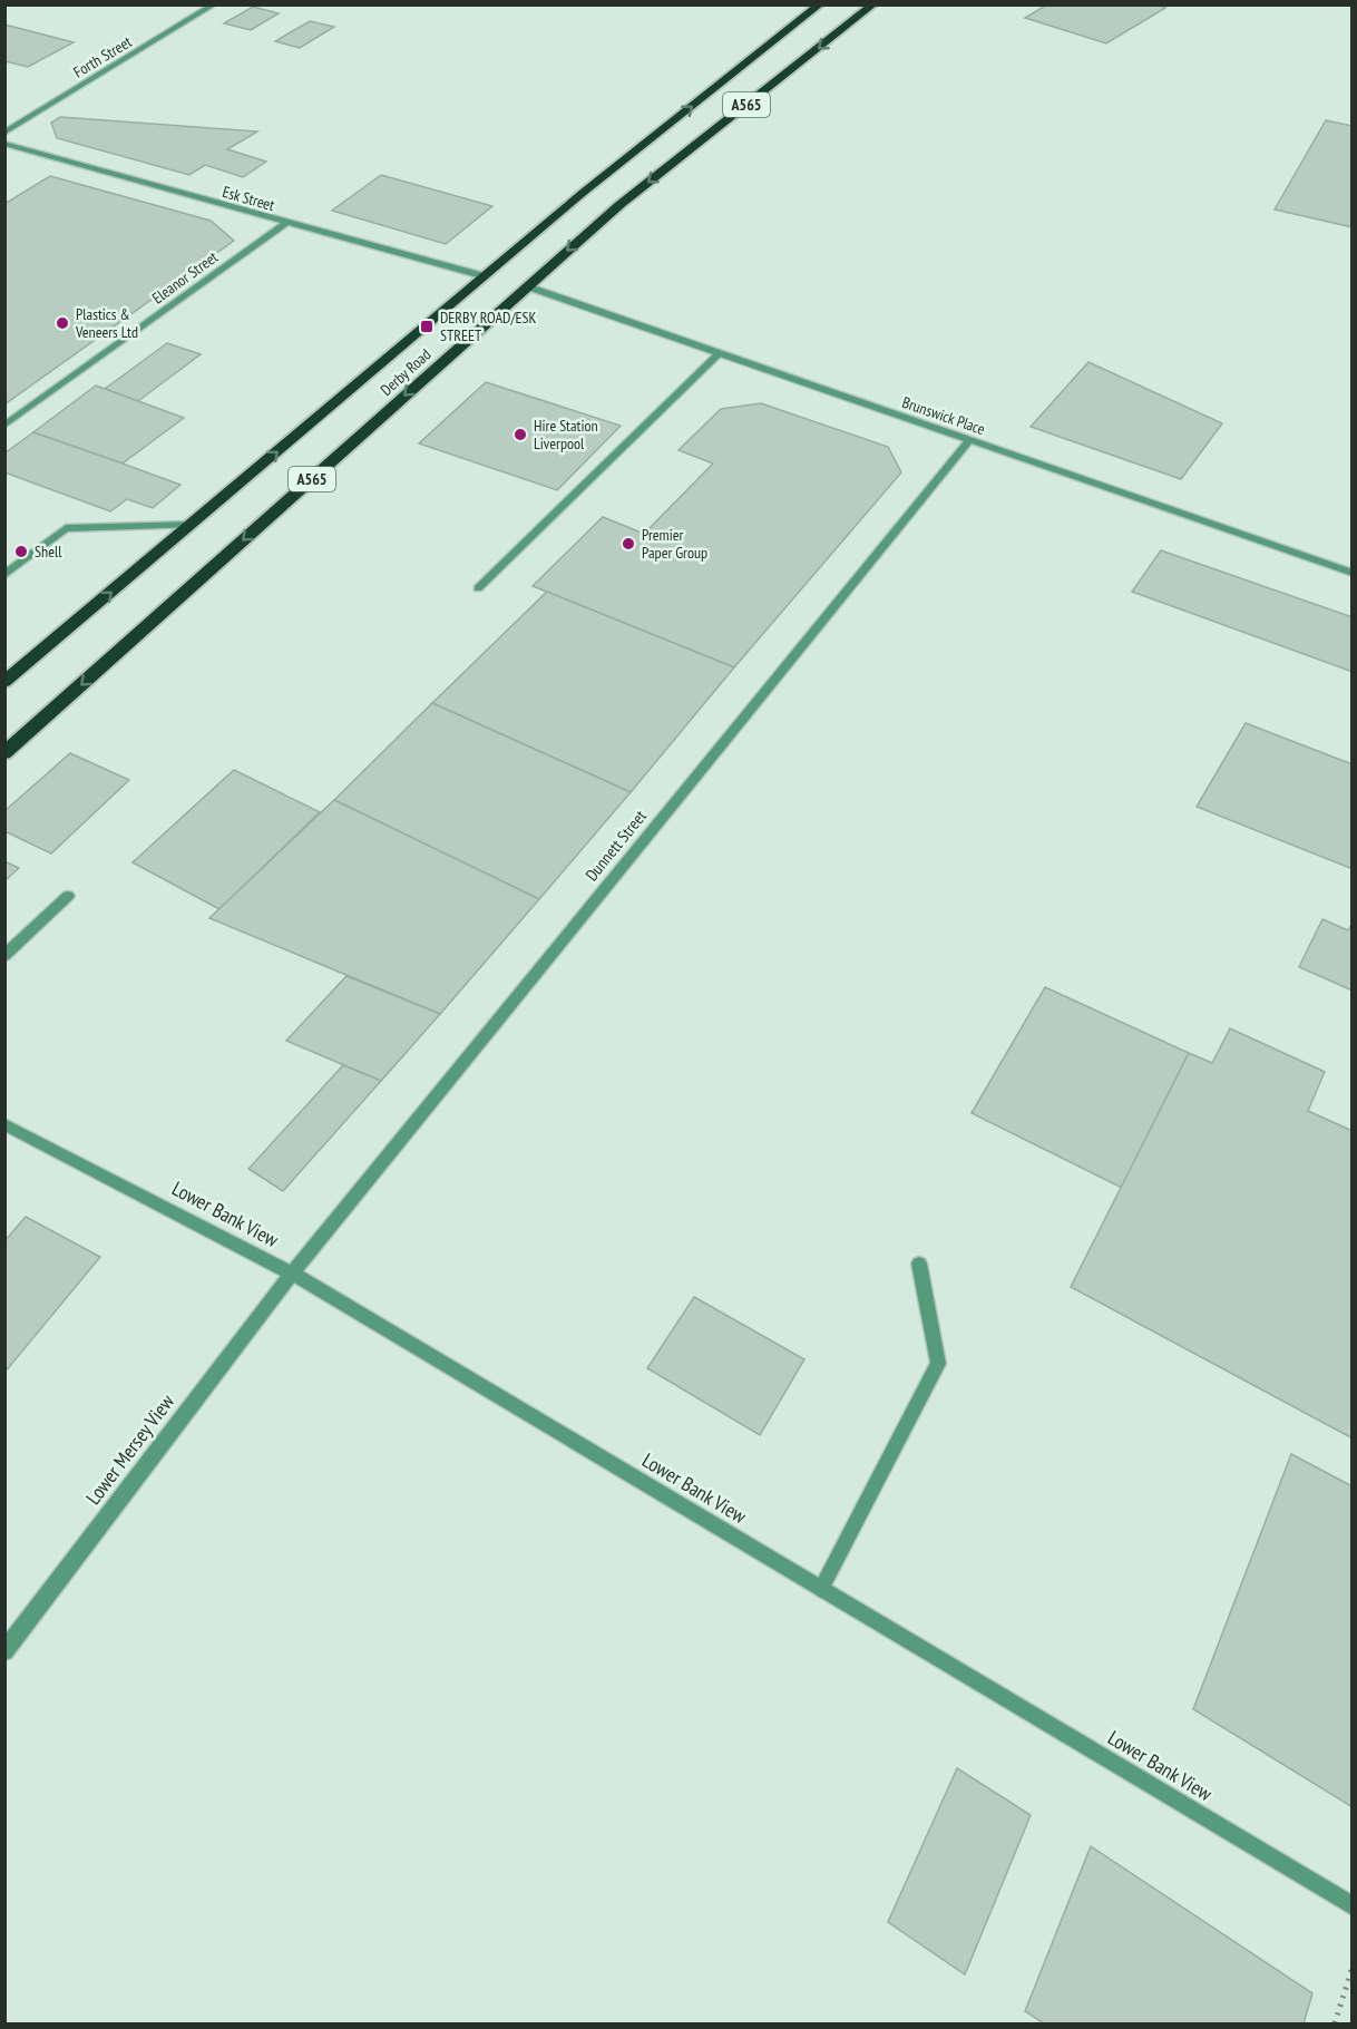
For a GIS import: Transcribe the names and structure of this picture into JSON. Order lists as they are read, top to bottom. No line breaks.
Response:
{"streets":{"highway":["A565","Derby Road"],"street":["Forth Street","Esk Street","Eleanor Street","Brunswick Place","Dunnett Street","Lower Bank View","Lower Mersey View"]},"crossings":[["Esk Street","Eleanor Street"],["Esk Street","Derby Road"],["Derby Road","Brunswick Place"],["Brunswick Place","Dunnett Street"],["Dunnett Street","Lower Bank View"],["Dunnett Street","Lower Mersey View"],["Lower Bank View","Lower Mersey View"]],"places":{"other":["Plastics & Veneers Ltd","Hire Station Liverpool","Premier Paper Group","Shell"],"transit":["DERBY ROAD/ESK STREET"]}}
